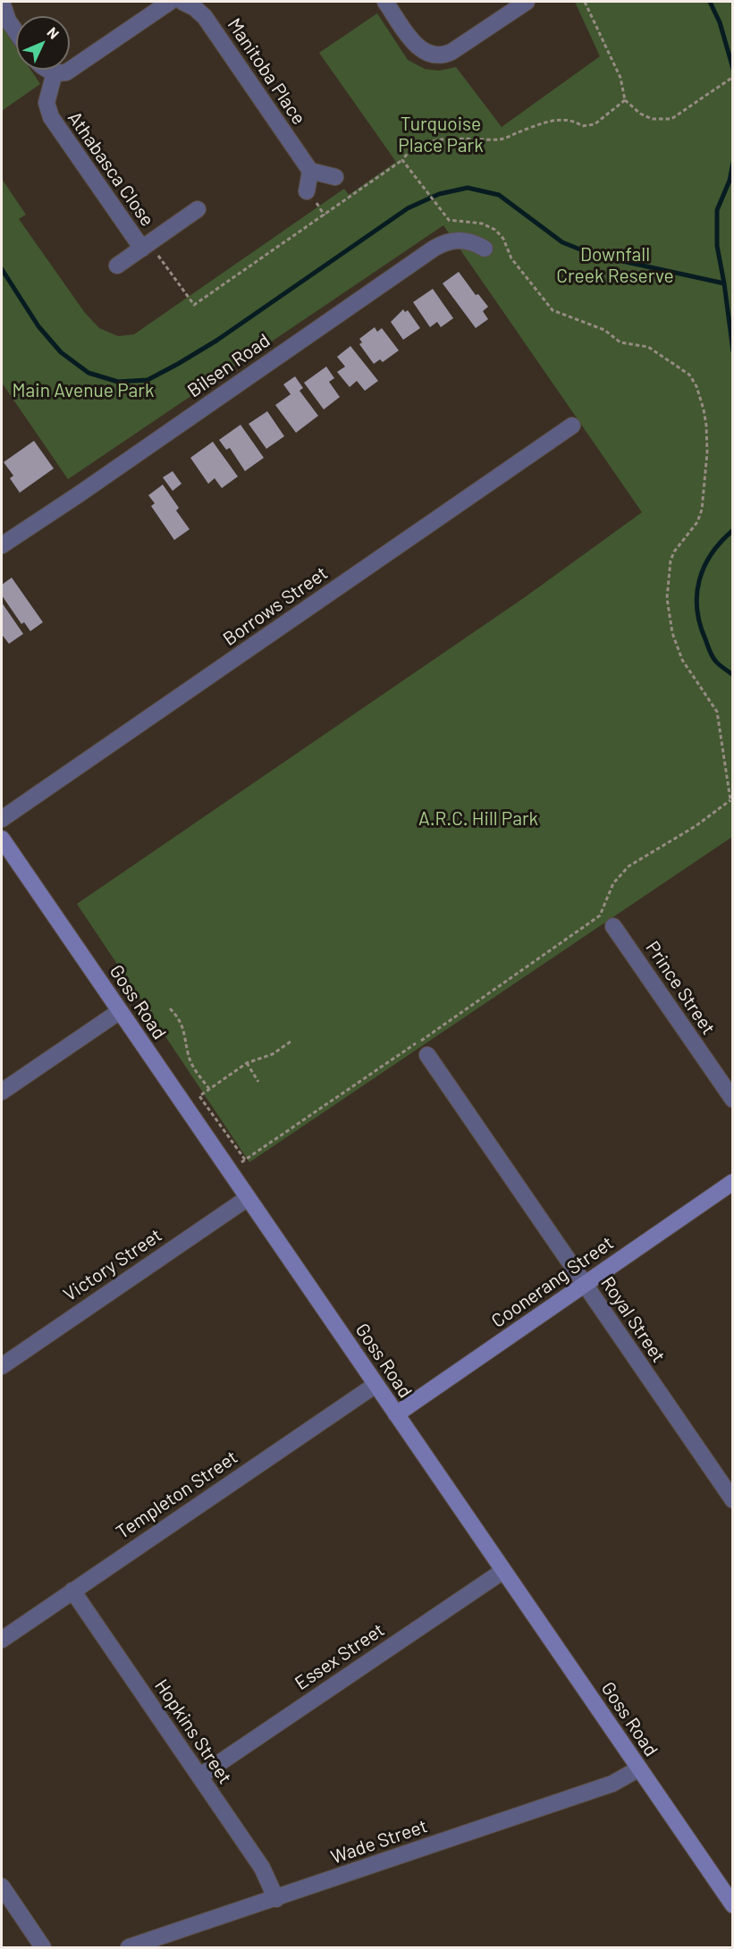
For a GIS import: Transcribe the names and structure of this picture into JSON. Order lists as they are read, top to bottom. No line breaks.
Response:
{"streets":{"street":["Manitoba Place","Athabasca Close","Bilsen Road","Borrows Street","Prince Street","Goss Road","Victory Street","Coonerang Street","Royal Street","Templeton Street","Essex Street","Hopkins Street","Wade Street"]},"crossings":[["Goss Road","Victory Street"],["Goss Road","Coonerang Street"],["Goss Road","Templeton Street"],["Goss Road","Essex Street"],["Goss Road","Wade Street"],["Coonerang Street","Royal Street"],["Templeton Street","Hopkins Street"],["Essex Street","Hopkins Street"],["Hopkins Street","Wade Street"]],"parks":["Turquoise Place Park","Downfall Creek Reserve","Main Avenue Park","A.R.C. Hill Park"],"north":"top right"}
